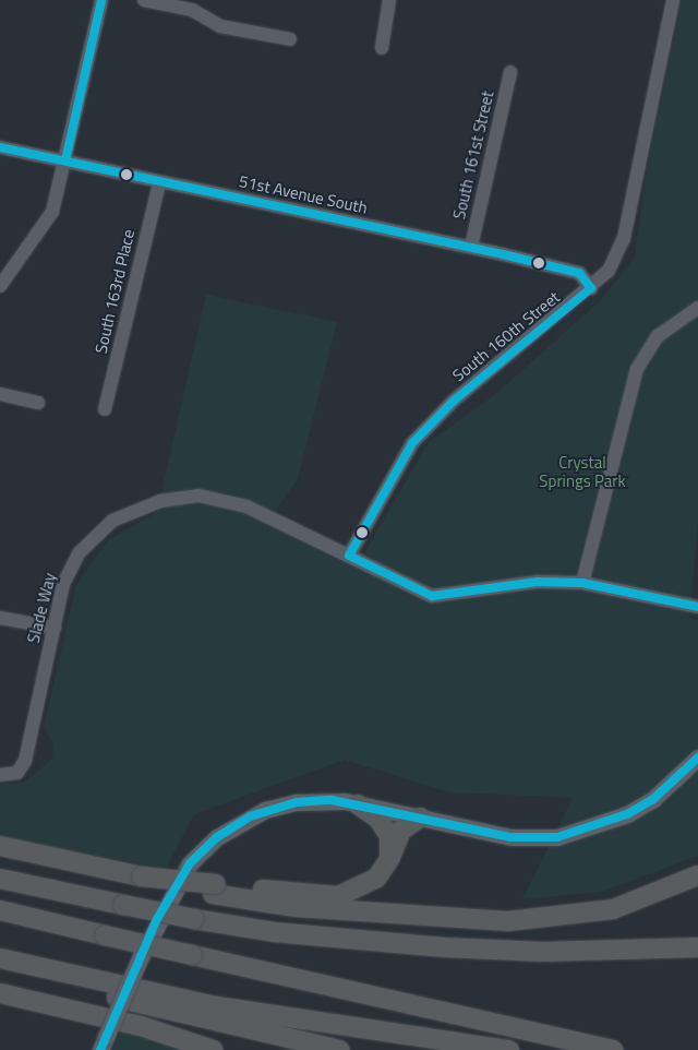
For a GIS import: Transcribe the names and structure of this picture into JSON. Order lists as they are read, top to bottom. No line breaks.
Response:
{"streets":{"street":["South 161st Street","51st Avenue South","South 163rd Place","South 160th Street","Slade Way"]},"crossings":[["South 161st Street","51st Avenue South"],["51st Avenue South","South 163rd Place"],["51st Avenue South","South 160th Street"],["South 160th Street","Slade Way"]],"parks":["Crystal Springs Park"]}
